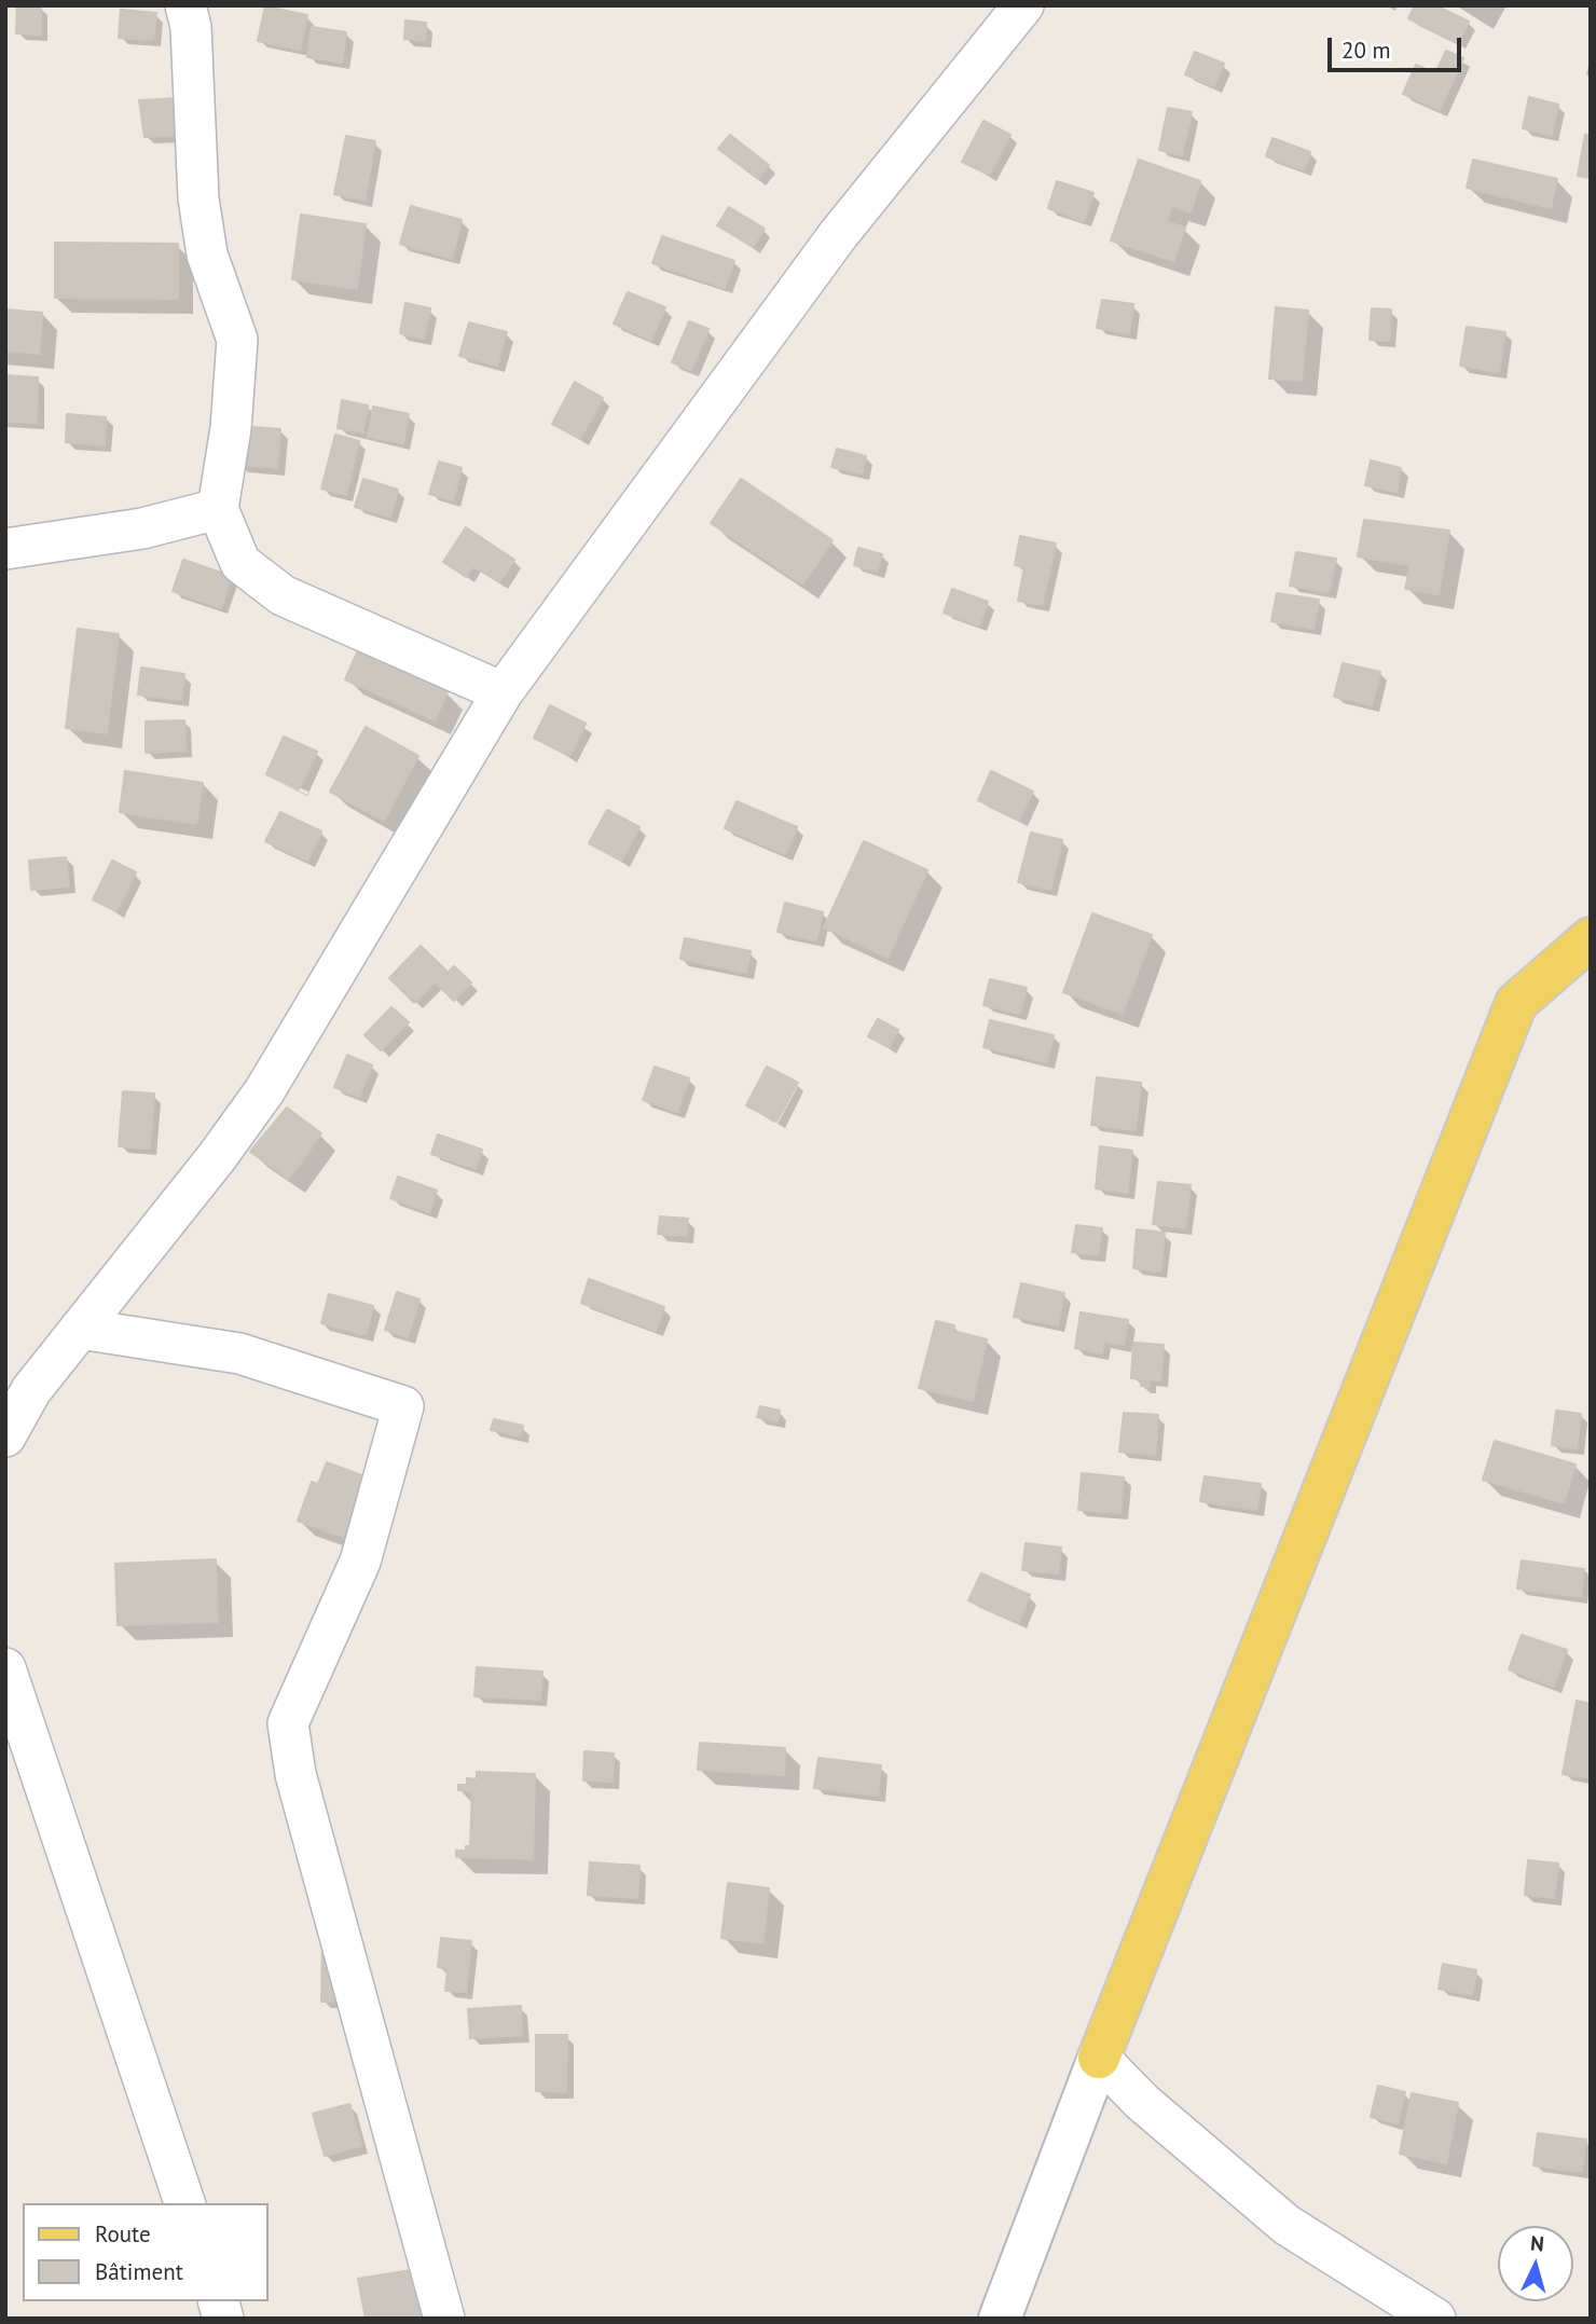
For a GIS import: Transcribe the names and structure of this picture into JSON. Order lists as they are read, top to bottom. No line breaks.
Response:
{"legend":["Route","Bâtiment"],"scale_bar":"20 m","north":"top"}
